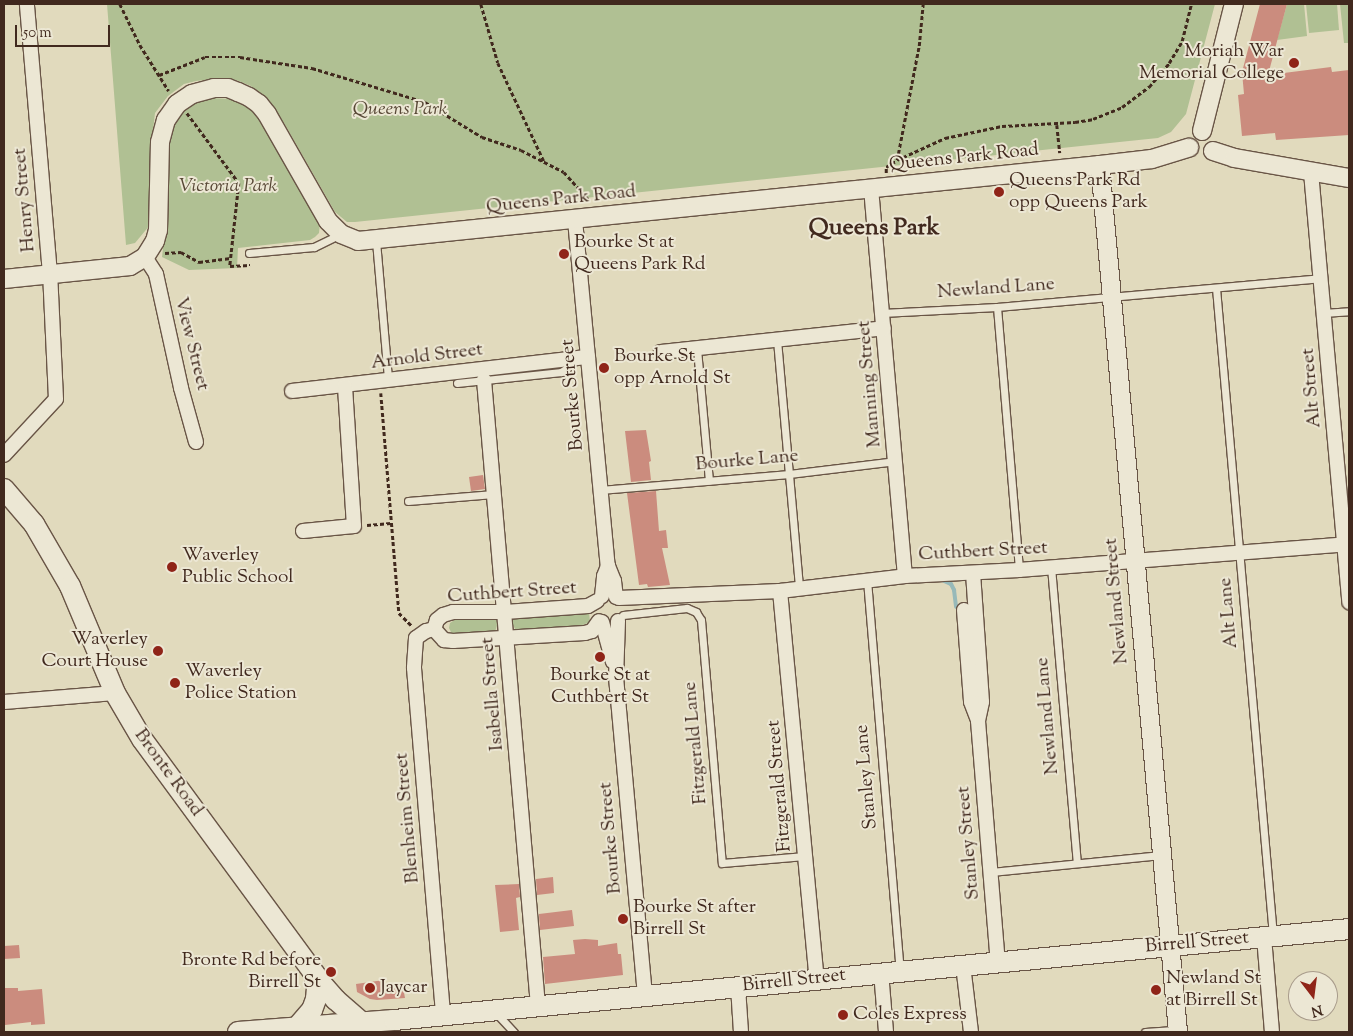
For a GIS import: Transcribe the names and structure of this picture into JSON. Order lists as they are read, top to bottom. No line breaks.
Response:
{"streets":{"main road":["Bronte Road","Birrell Street"],"street":["Queens Park Road","Henry Street","View Street","Arnold Street","Manning Street","Alt Street","Bourke Street","Cuthbert Street","Newland Street","Isabella Street","Fitzgerald Street","Blenheim Street","Stanley Street"],"lane":["Newland Lane","Bourke Lane","Alt Lane","Fitzgerald Lane","Stanley Lane"]},"crossings":[["Queens Park Road","Manning Street"],["Queens Park Road","Bourke Street"],["Queens Park Road","Newland Street"],["Newland Lane","Manning Street"],["Newland Lane","Cuthbert Street"],["Newland Lane","Newland Street"],["Arnold Street","Bourke Street"],["Arnold Street","Isabella Street"],["Manning Street","Bourke Lane"],["Manning Street","Cuthbert Street"],["Alt Street","Cuthbert Street"],["Bourke Street","Bourke Lane"],["Bourke Street","Cuthbert Street"],["Bourke Street","Fitzgerald Lane"],["Bourke Street","Birrell Street"],["Cuthbert Street","Newland Street"],["Cuthbert Street","Alt Lane"],["Cuthbert Street","Isabella Street"],["Cuthbert Street","Fitzgerald Lane"],["Cuthbert Street","Stanley Lane"],["Cuthbert Street","Fitzgerald Street"],["Cuthbert Street","Stanley Street"],["Newland Street","Birrell Street"],["Alt Lane","Birrell Street"],["Isabella Street","Birrell Street"],["Fitzgerald Lane","Fitzgerald Street"],["Bronte Road","Birrell Street"],["Stanley Lane","Birrell Street"],["Fitzgerald Street","Birrell Street"],["Blenheim Street","Birrell Street"],["Stanley Street","Birrell Street"]],"districts":["Queens Park"],"parks":["Queens Park","Victoria Park"],"places":["Moriah War Memorial College","Queens Park Rd opp Queens Park","Bourke St at Queens Park Rd","Bourke St opp Arnold St","Waverley Public School","Waverley Court House","Bourke St at Cuthbert St","Waverley Police Station","Bourke St after Birrell St","Bronte Rd before Birrell St","Jaycar","Newland St at Birrell St","Coles Express"],"scale_bar":"50 m","north":"bottom"}
